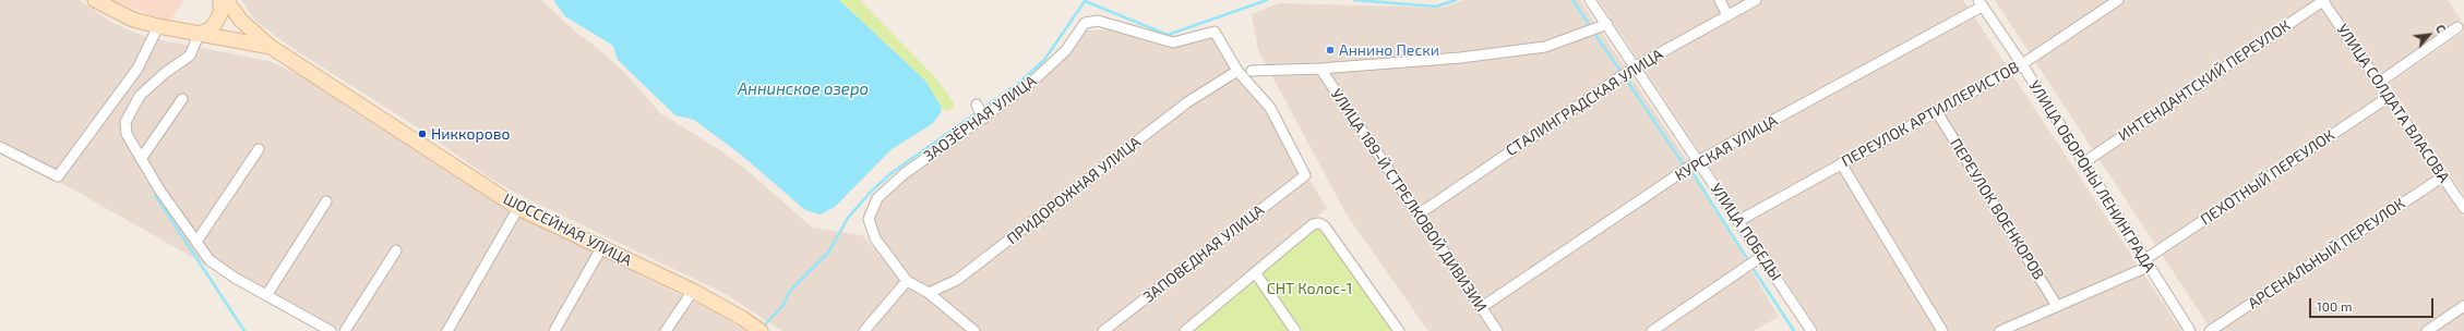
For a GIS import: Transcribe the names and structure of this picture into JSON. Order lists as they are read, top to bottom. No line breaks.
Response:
{"streets":{"main road":["ШОССЕЙНАЯ УЛИЦА"],"street":["ИНТЕНДАНТСКИЙ ПЕРЕУЛОК","СТАЛИНГРАДСКАЯ УЛИЦА","УЛИЦА СОЛДАТА ВЛАСОВА","ПЕРЕУЛОК АРТИЛЛЕРИСТОВ","ЗАОЗЁРНАЯ УЛИЦА","КУРСКАЯ УЛИЦА","УЛИЦА ОБОРОНЫ ЛЕНИНГРАДА","ПЕХОТНЫЙ ПЕРЕУЛОК","ПРИДОРОЖНАЯ УЛИЦА","УЛИЦА 189-Й СТРЕЛКОВОЙ ДИВИЗИИ","ПЕРЕУЛОК ВОЕНКОРОВ","УЛИЦА ПОБЕДЫ","ЗАПОВЕДНАЯ УЛИЦА","АРСЕНАЛЬНЫЙ ПЕРЕУЛОК"]},"crossings":[["ИНТЕНДАНТСКИЙ ПЕРЕУЛОК","УЛИЦА СОЛДАТА ВЛАСОВА"],["ИНТЕНДАНТСКИЙ ПЕРЕУЛОК","УЛИЦА ОБОРОНЫ ЛЕНИНГРАДА"],["СТАЛИНГРАДСКАЯ УЛИЦА","УЛИЦА 189-Й СТРЕЛКОВОЙ ДИВИЗИИ"],["СТАЛИНГРАДСКАЯ УЛИЦА","УЛИЦА ПОБЕДЫ"],["УЛИЦА СОЛДАТА ВЛАСОВА","ПЕХОТНЫЙ ПЕРЕУЛОК"],["УЛИЦА СОЛДАТА ВЛАСОВА","АРСЕНАЛЬНЫЙ ПЕРЕУЛОК"],["ПЕРЕУЛОК АРТИЛЛЕРИСТОВ","УЛИЦА ОБОРОНЫ ЛЕНИНГРАДА"],["ПЕРЕУЛОК АРТИЛЛЕРИСТОВ","ПЕРЕУЛОК ВОЕНКОРОВ"],["ПЕРЕУЛОК АРТИЛЛЕРИСТОВ","УЛИЦА ПОБЕДЫ"],["ЗАОЗЁРНАЯ УЛИЦА","ПРИДОРОЖНАЯ УЛИЦА"],["ЗАОЗЁРНАЯ УЛИЦА","ЗАПОВЕДНАЯ УЛИЦА"],["КУРСКАЯ УЛИЦА","УЛИЦА ОБОРОНЫ ЛЕНИНГРАДА"],["КУРСКАЯ УЛИЦА","УЛИЦА 189-Й СТРЕЛКОВОЙ ДИВИЗИИ"],["КУРСКАЯ УЛИЦА","УЛИЦА ПОБЕДЫ"],["УЛИЦА ОБОРОНЫ ЛЕНИНГРАДА","ПЕХОТНЫЙ ПЕРЕУЛОК"],["ПЕХОТНЫЙ ПЕРЕУЛОК","ПЕРЕУЛОК ВОЕНКОРОВ"],["ПРИДОРОЖНАЯ УЛИЦА","ЗАПОВЕДНАЯ УЛИЦА"]],"water":["Аннинское озеро"],"parks":["СНТ Колос-1"],"places":["Аннино Пески","Никкорово"],"scale_bar":"100 m","north":"top right"}
